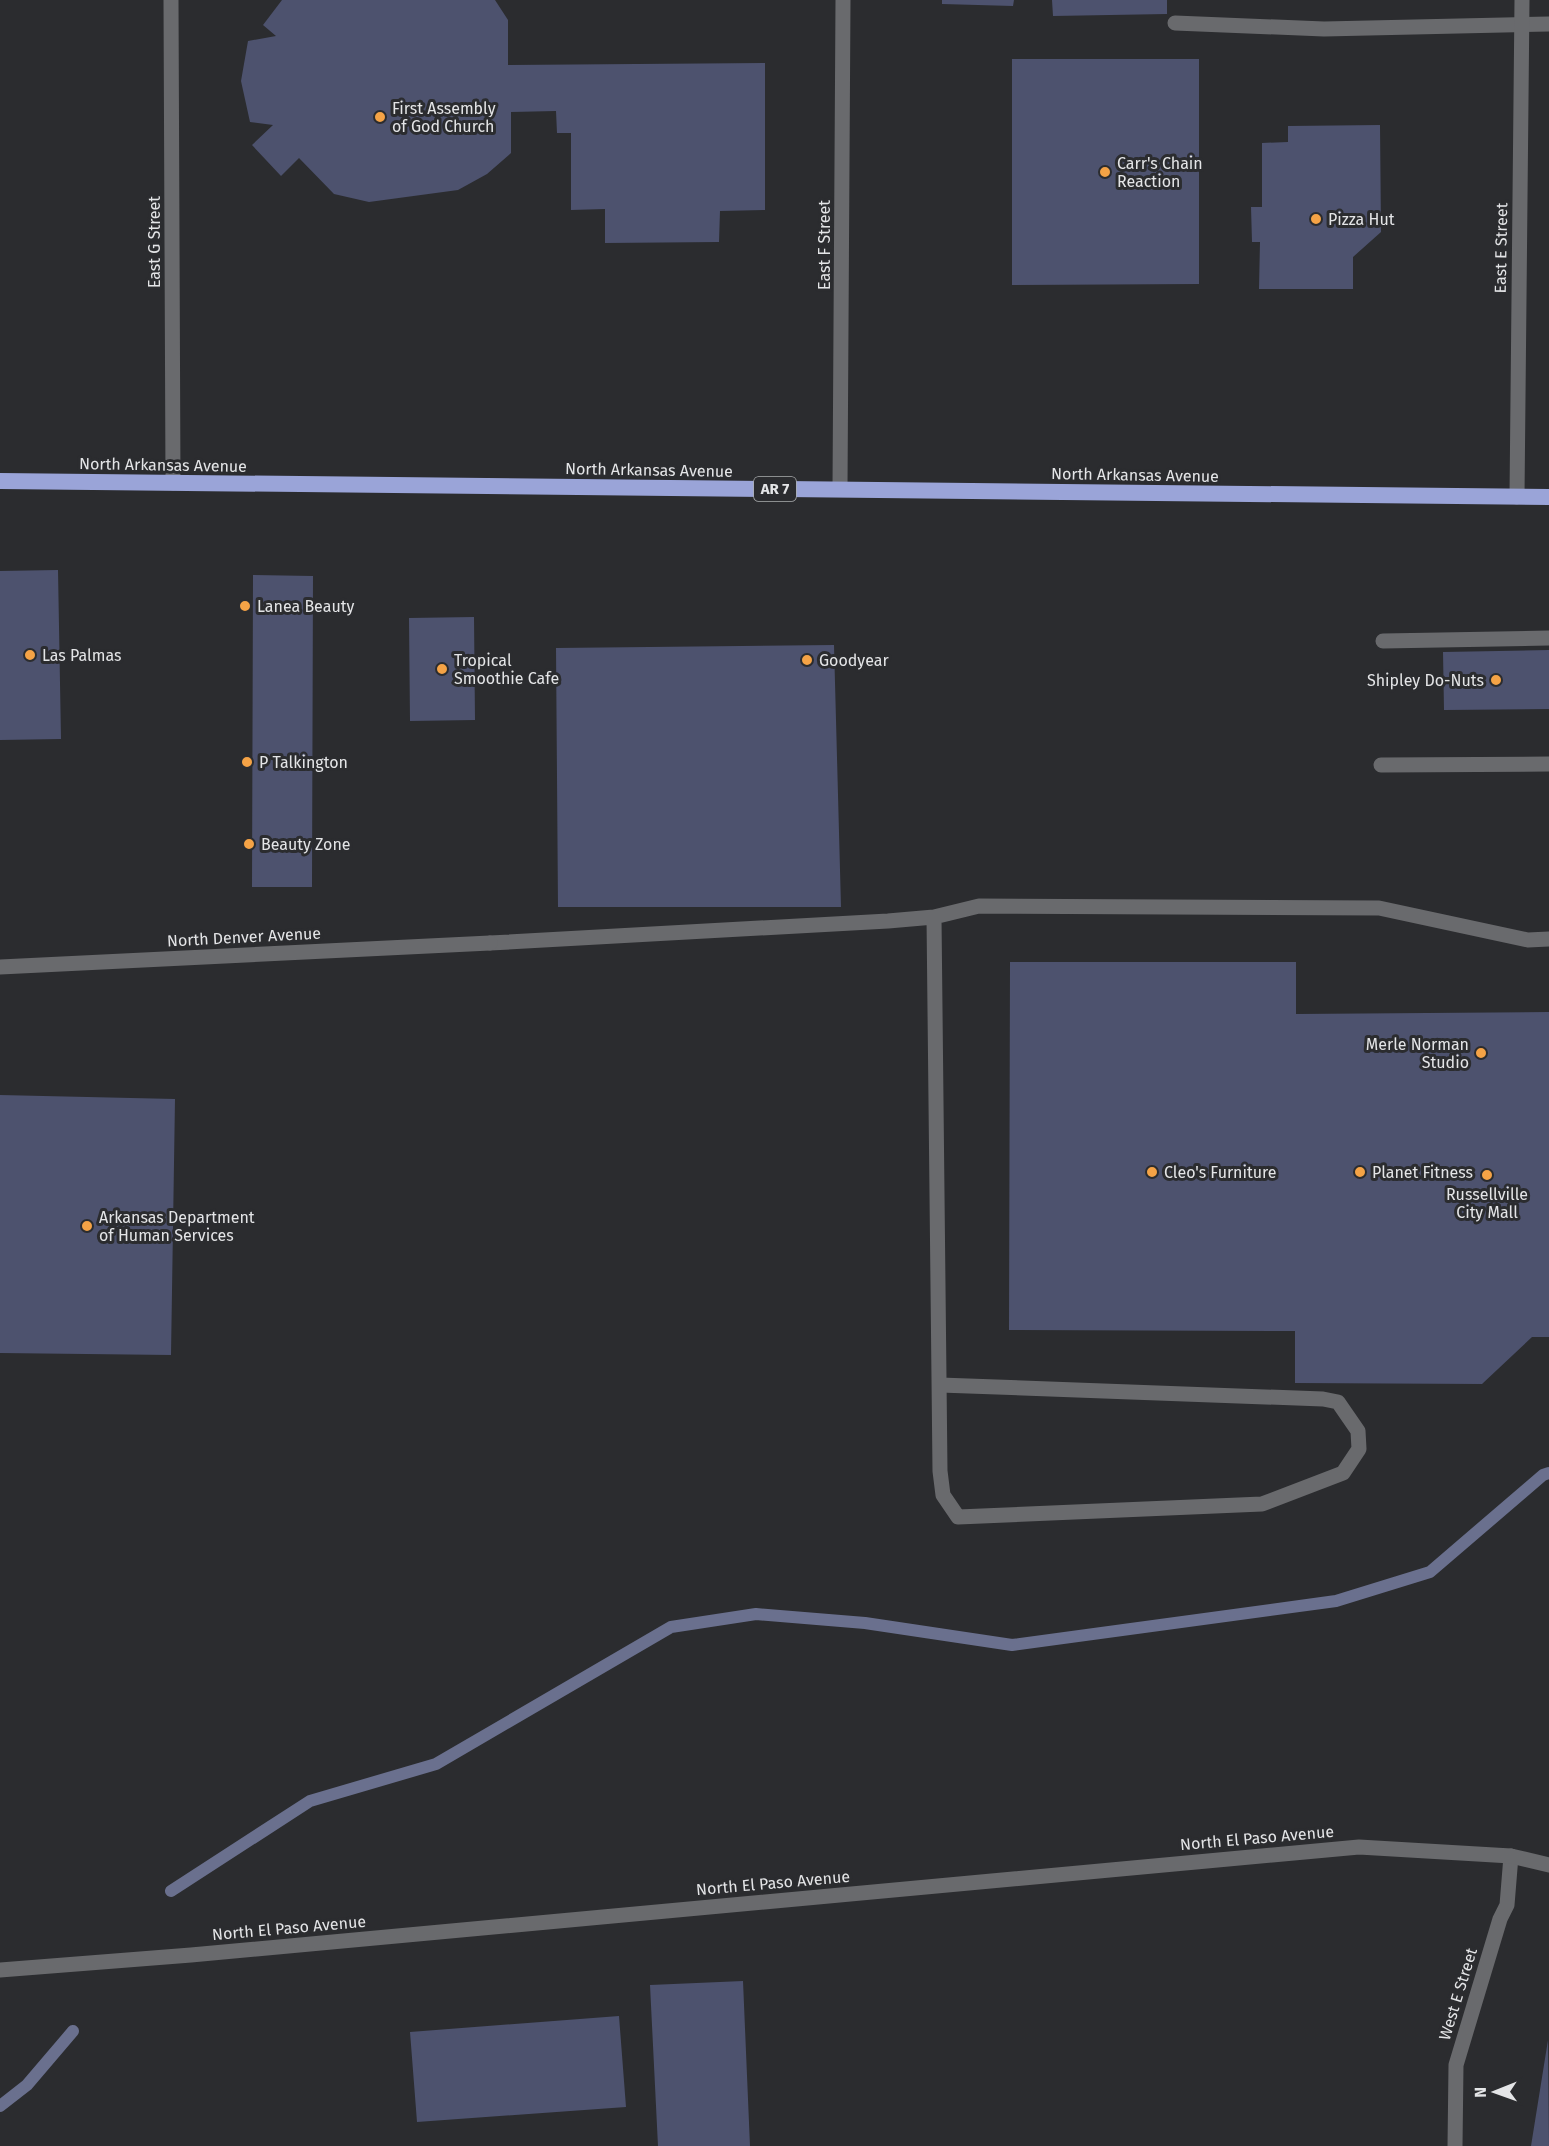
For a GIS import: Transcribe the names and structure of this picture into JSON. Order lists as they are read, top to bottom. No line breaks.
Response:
{"streets":{"highway":["North Arkansas Avenue","AR 7"],"street":["East G Street","East F Street","East E Street","North Denver Avenue","North El Paso Avenue","West E Street"]},"crossings":[["East G Street","North Arkansas Avenue"],["East F Street","North Arkansas Avenue"],["East E Street","North Arkansas Avenue"],["North El Paso Avenue","West E Street"]],"places":["First Assembly of God Church","Carr's Chain Reaction","Pizza Hut","Lanea Beauty","Las Palmas","Goodyear","Tropical Smoothie Cafe","Shipley Do-Nuts","P Talkington","Beauty Zone","Merle Norman Studio","Cleo's Furniture","Planet Fitness","Russellville City Mall","Arkansas Department of Human Services"],"north":"left"}
